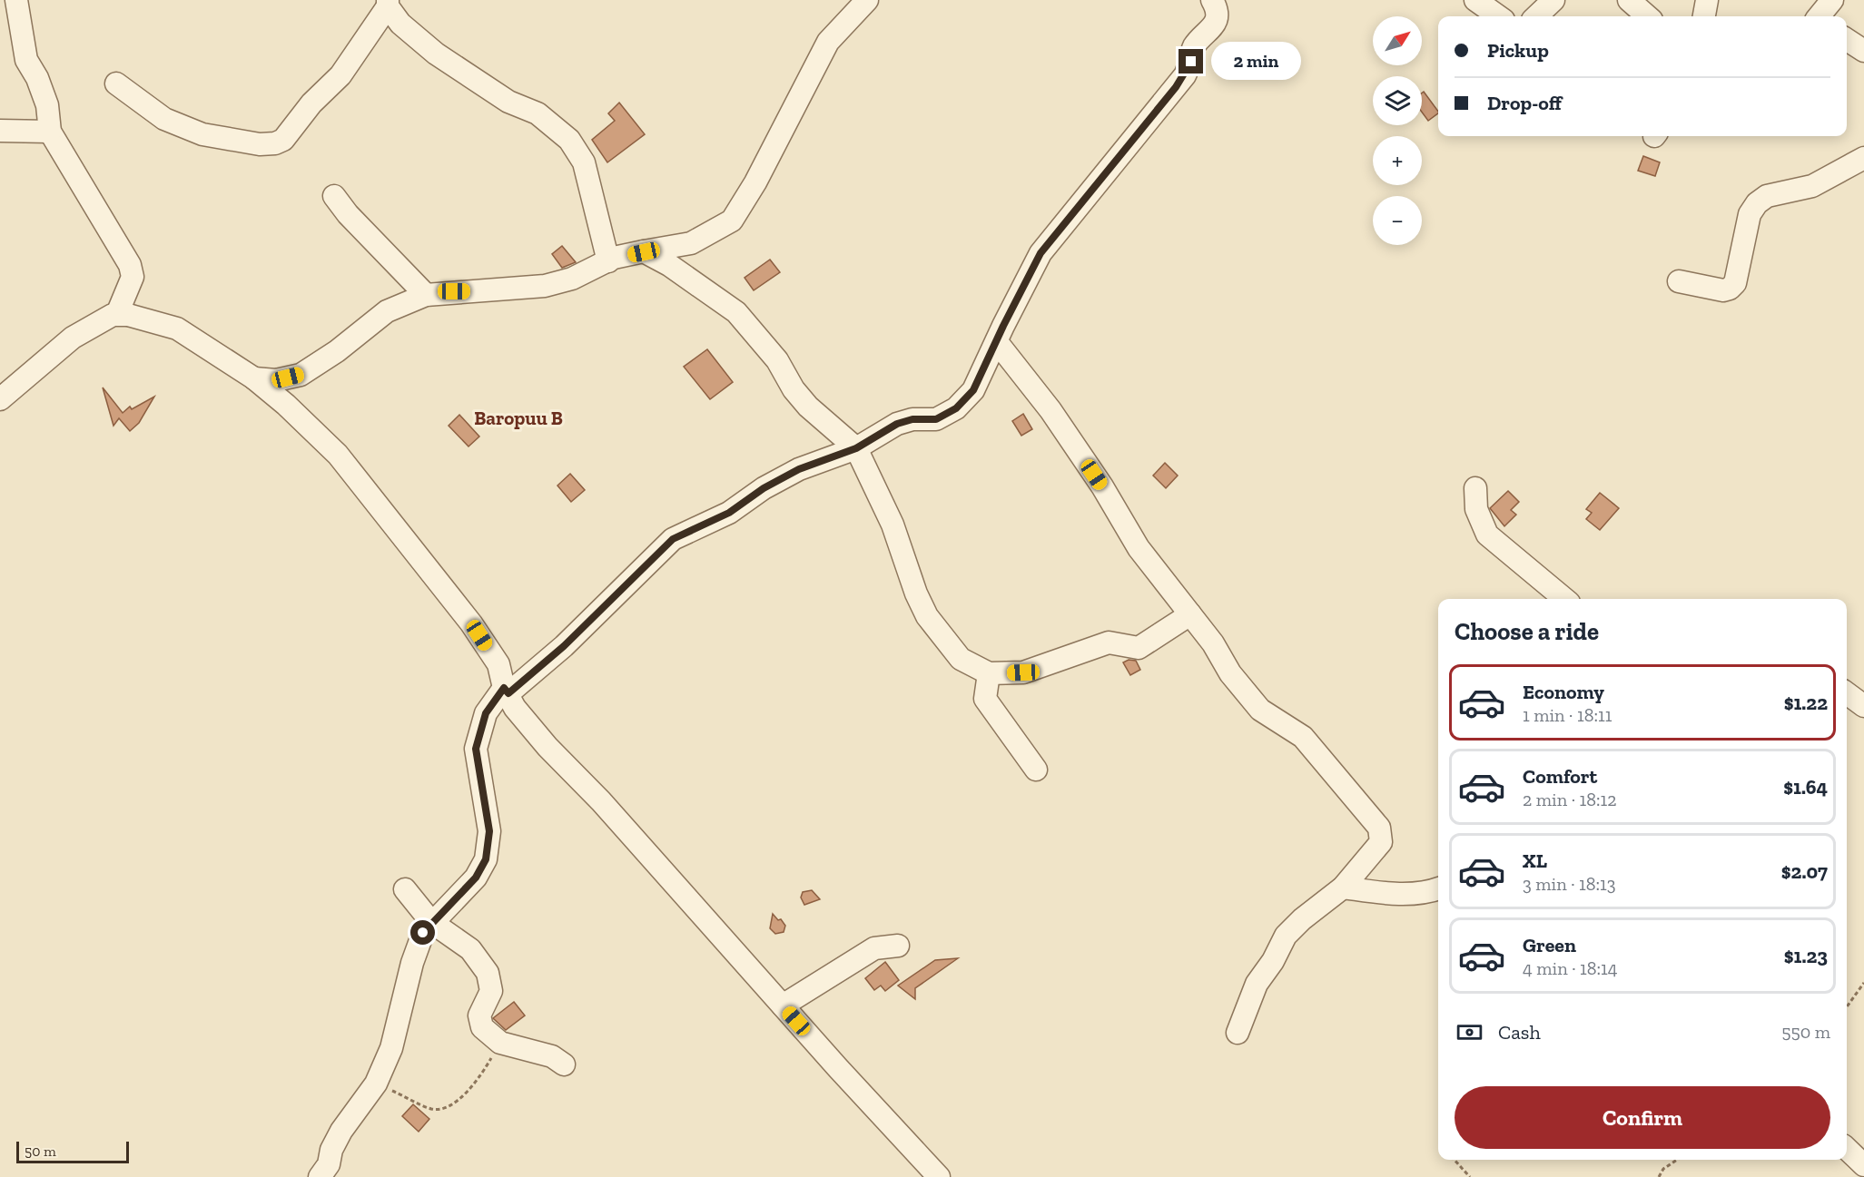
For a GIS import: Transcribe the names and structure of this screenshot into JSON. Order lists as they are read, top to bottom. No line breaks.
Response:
{"districts":["Baropuu B"],"scale_bar":"50 m","north":"top right","page":{"map_buttons":["+","−"],"banner":["Pickup","Drop-off"],"bubble":"2 min","heading":"Choose a ride","list":[{"name":"Economy","note":"1 min · 18:11","value":"$1.22"},{"name":"Comfort","note":"2 min · 18:12","value":"$1.64"},{"name":"XL","note":"3 min · 18:13","value":"$2.07"},{"name":"Green","note":"4 min · 18:14","value":"$1.23"}],"pay":["Cash","550 m"],"buttons":"Confirm","scale":"50 m"}}
